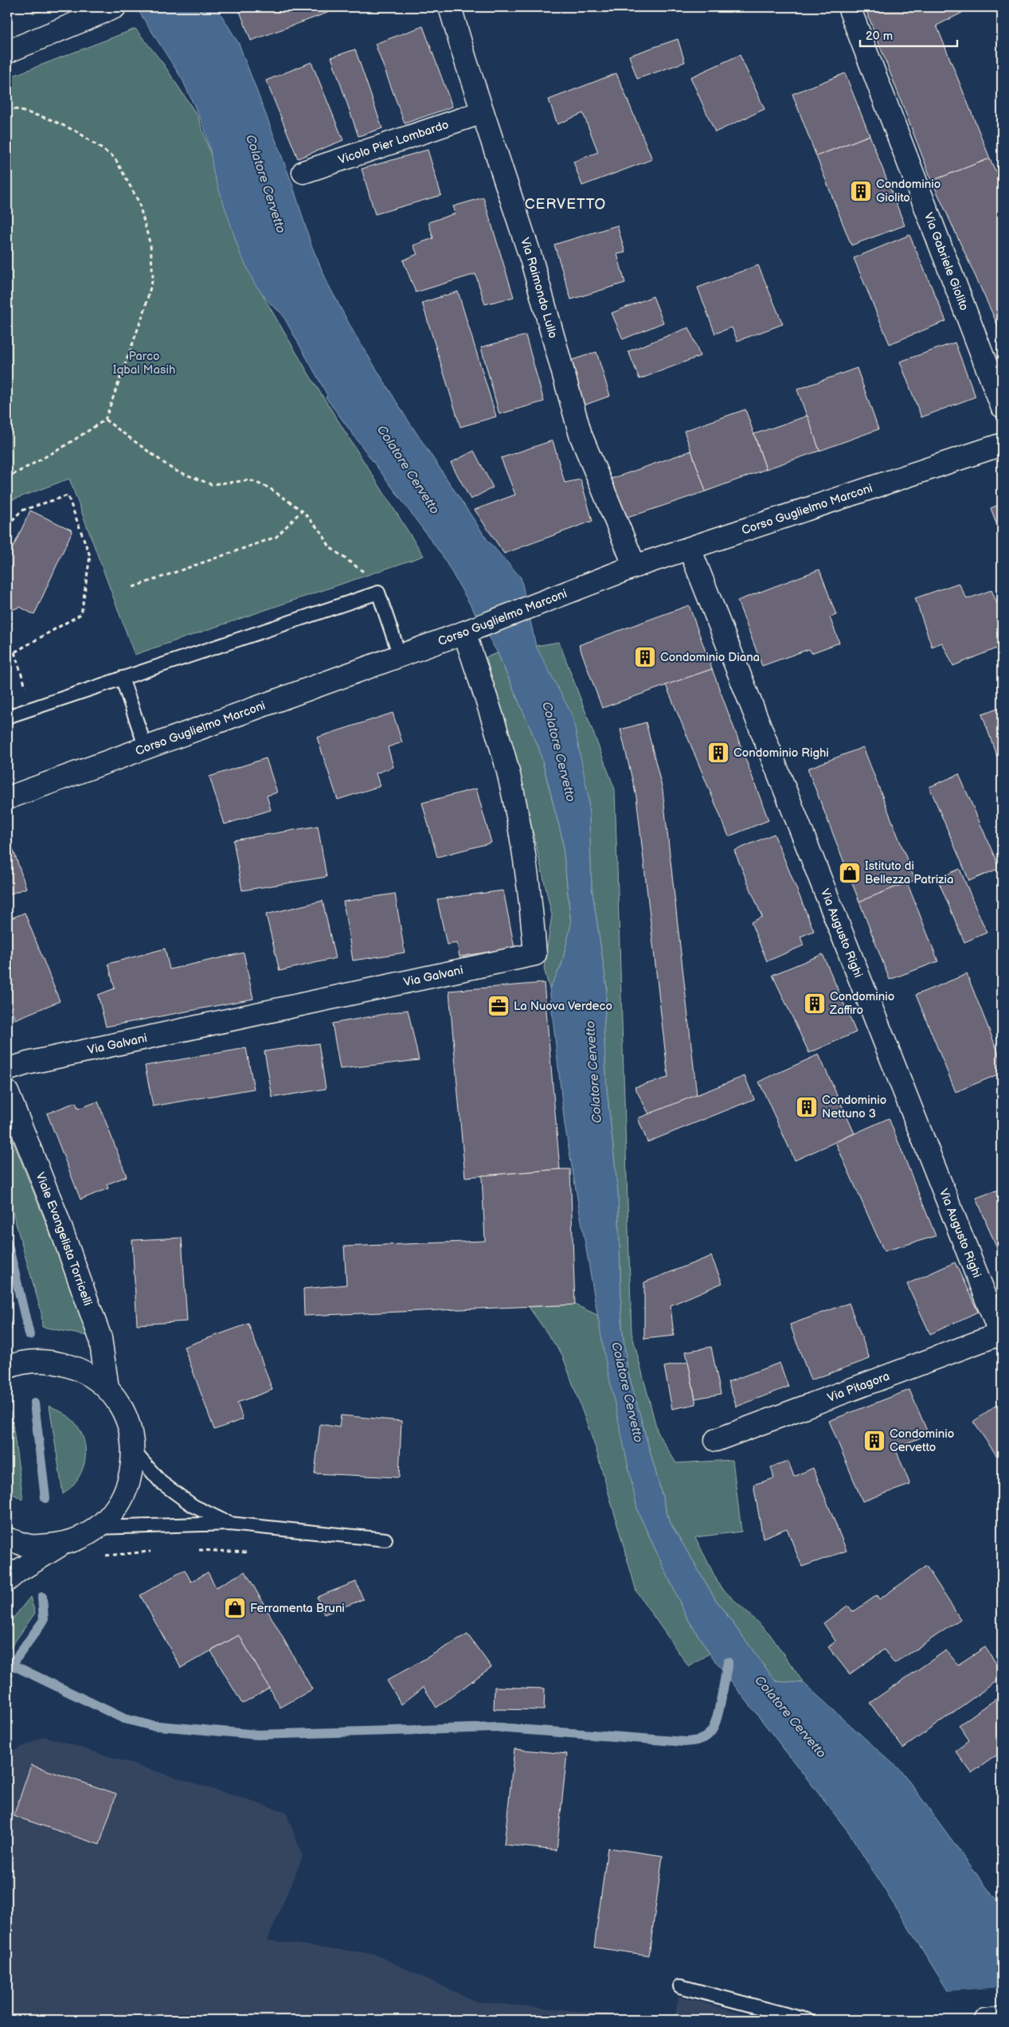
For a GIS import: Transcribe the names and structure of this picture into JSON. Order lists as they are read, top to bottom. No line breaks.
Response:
{"streets":{"street":["Vicolo Pier Lombardo","Via Gabriele Giolito","Via Raimondo Lullo","Corso Guglielmo Marconi","Via Augusto Righi","Via Galvani","Viale Evangelista Torricelli","Via Pitagora"]},"crossings":[["Vicolo Pier Lombardo","Via Raimondo Lullo"],["Via Raimondo Lullo","Corso Guglielmo Marconi"],["Corso Guglielmo Marconi","Via Augusto Righi"],["Corso Guglielmo Marconi","Via Galvani"],["Via Augusto Righi","Via Pitagora"]],"districts":["CERVETTO"],"water":["Colatore Cervetto"],"parks":["Parco Iqbal Masih"],"places":{"building":["Condominio Giolito","Condominio Diana","Condominio Righi","Condominio Zaffiro","Condominio Nettuno 3","Condominio Cervetto"],"shop":["Istituto di Bellezza Patrizia","Ferramenta Bruni"],"office":["La Nuova Verdeco"]},"scale_bar":"20 m"}
